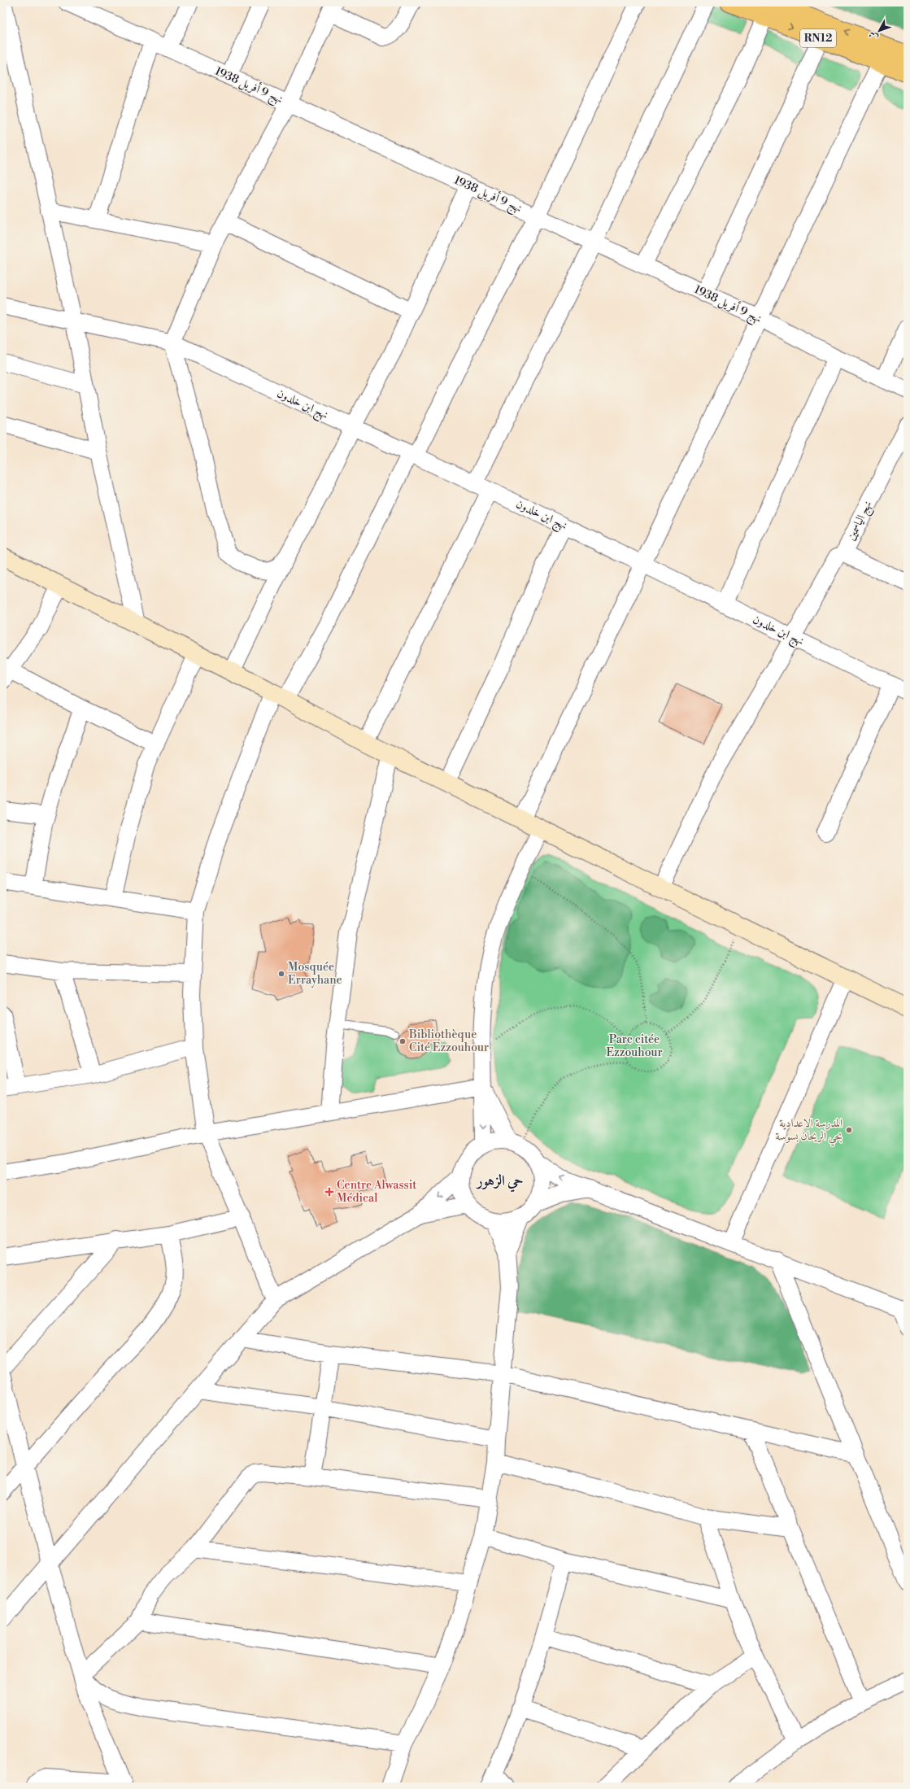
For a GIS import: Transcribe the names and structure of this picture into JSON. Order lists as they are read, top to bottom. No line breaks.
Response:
{"streets":{"highway":["RN12"],"street":["نهج 9 أفريل 1938","نهج ابن خلدون","نهج الياسمين"]},"districts":["حي الزهور"],"parks":["Parc citée Ezzouhour"],"places":{"other":["Mosquée Errayhane","Bibliothèque Cité Ezzouhour","المدرسة الاعدادية بحي الريحان بسوسة"],"health":["Centre Alwassit Médical"]},"north":"bottom left"}
